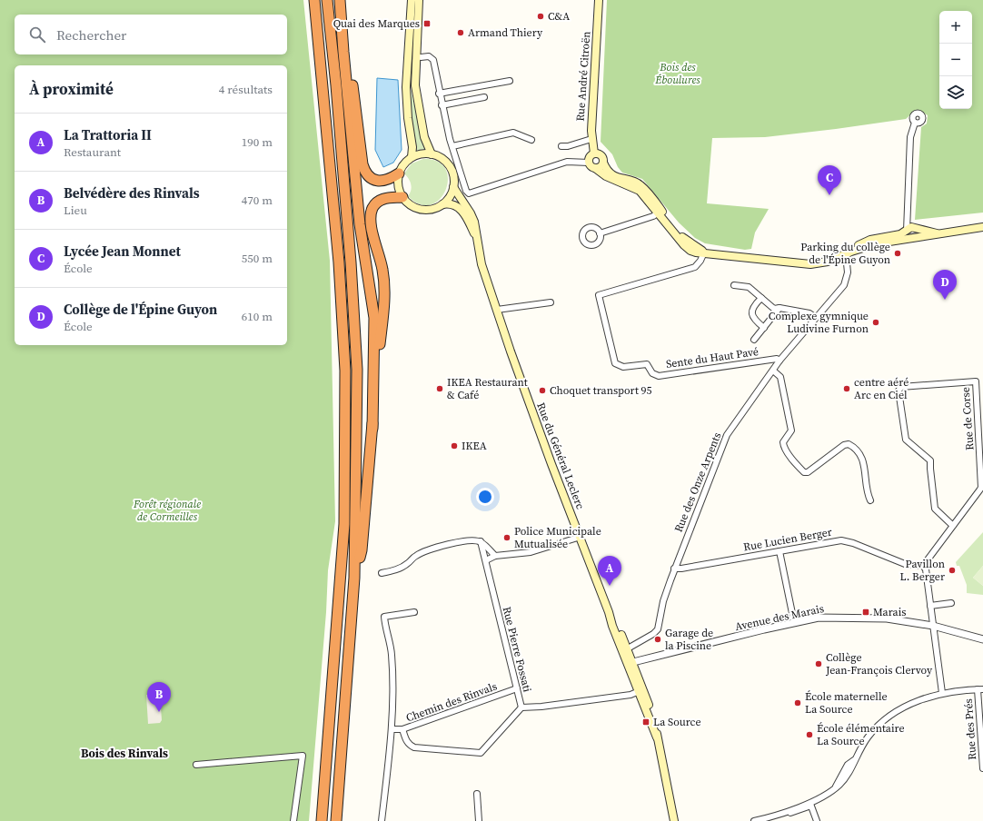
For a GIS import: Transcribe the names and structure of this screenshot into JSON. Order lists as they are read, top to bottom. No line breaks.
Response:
{"streets":{"main road":["Rue André Citroën","Rue du Général Leclerc"],"street":["Sente du Haut Pavé","Rue de Corse","Rue des Onze Arpents","Rue Lucien Berger","Avenue des Marais","Rue Pierre Fossati","Chemin des Rinvals","Rue des Prés"]},"crossings":[["Sente du Haut Pavé","Rue des Onze Arpents"],["Rue de Corse","Rue Lucien Berger"],["Rue du Général Leclerc","Rue des Onze Arpents"],["Rue du Général Leclerc","Avenue des Marais"],["Rue du Général Leclerc","Rue Pierre Fossati"],["Rue des Onze Arpents","Rue Lucien Berger"],["Rue Pierre Fossati","Chemin des Rinvals"]],"districts":["Bois des Rinvals"],"parks":["Bois des Éboulures","Forêt régionale de Cormeilles"],"places":{"other":["C&A","Armand Thiery","Parking du collège de l'Épine Guyon","Complexe gymnique Ludivine Furnon","IKEA Restaurant & Café","centre aéré Arc en Ciel","Choquet transport 95","IKEA","Police Municipale Mutualisée","Pavillon L. Berger","Garage de la Piscine","Collège Jean-François Clervoy","École maternelle La Source","École élémentaire La Source"],"transit":["Quai des Marques","Marais","La Source"]},"page":{"map_buttons":["+","−"],"search":"Rechercher","heading":["À proximité","4 résultats"],"list":[{"mark":"A","name":"La Trattoria II","note":"Restaurant","value":"190 m"},{"mark":"B","name":"Belvédère des Rinvals","note":"Lieu","value":"470 m"},{"mark":"C","name":"Lycée Jean Monnet","note":"École","value":"550 m"},{"mark":"D","name":"Collège de l'Épine Guyon","note":"École","value":"610 m"}],"pins":["C","D","A","B"]}}
